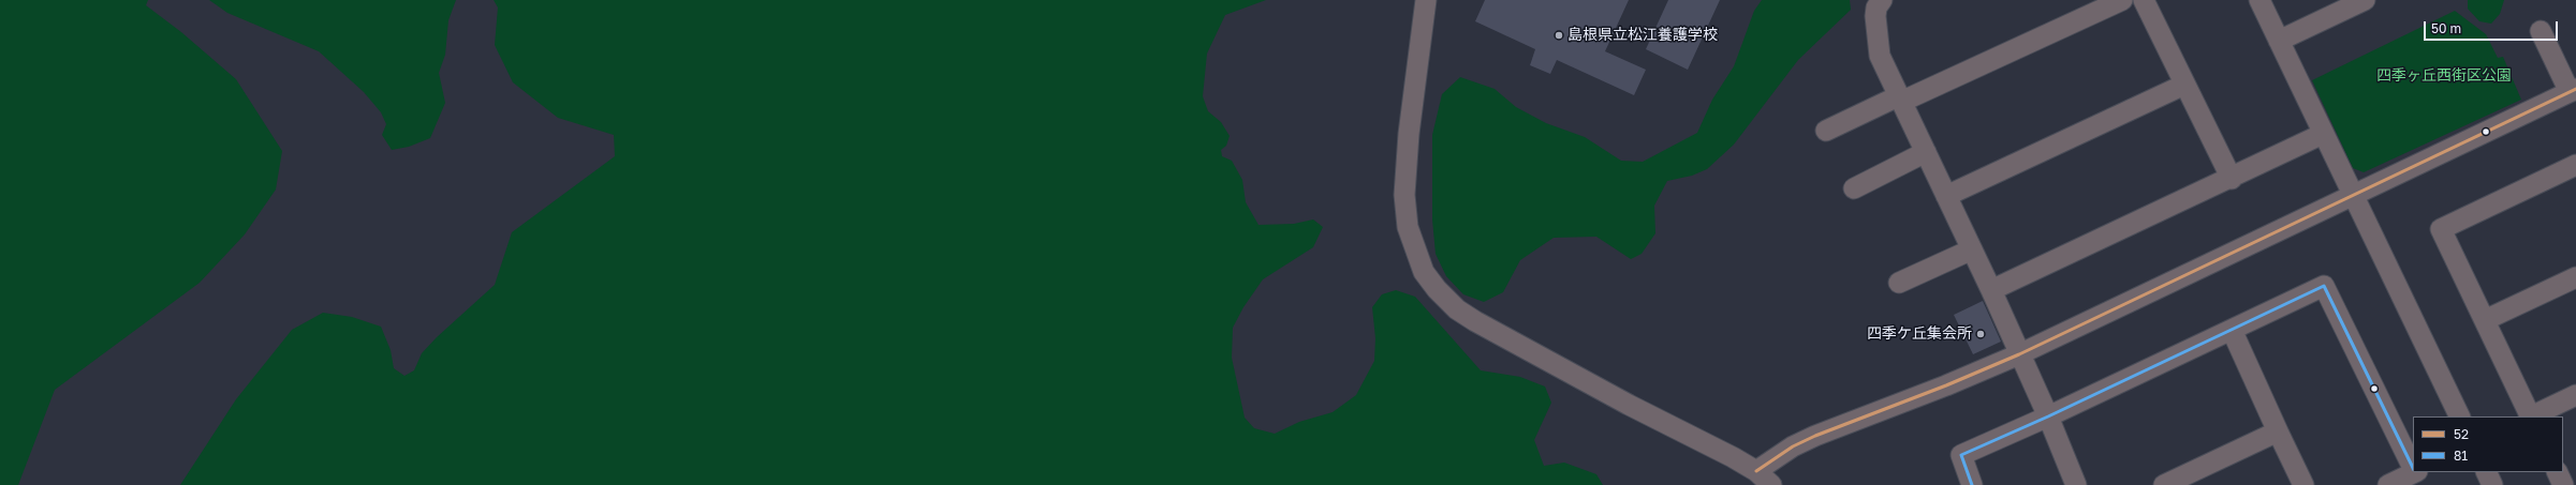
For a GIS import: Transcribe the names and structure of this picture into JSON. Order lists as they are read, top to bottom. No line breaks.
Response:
{"parks":["四季ヶ丘西街区公園"],"places":["島根県立松江養護学校","四季ケ丘集会所"],"lines":["transit line 52","transit line 81"],"legend":["52","81"],"scale_bar":"50 m"}
